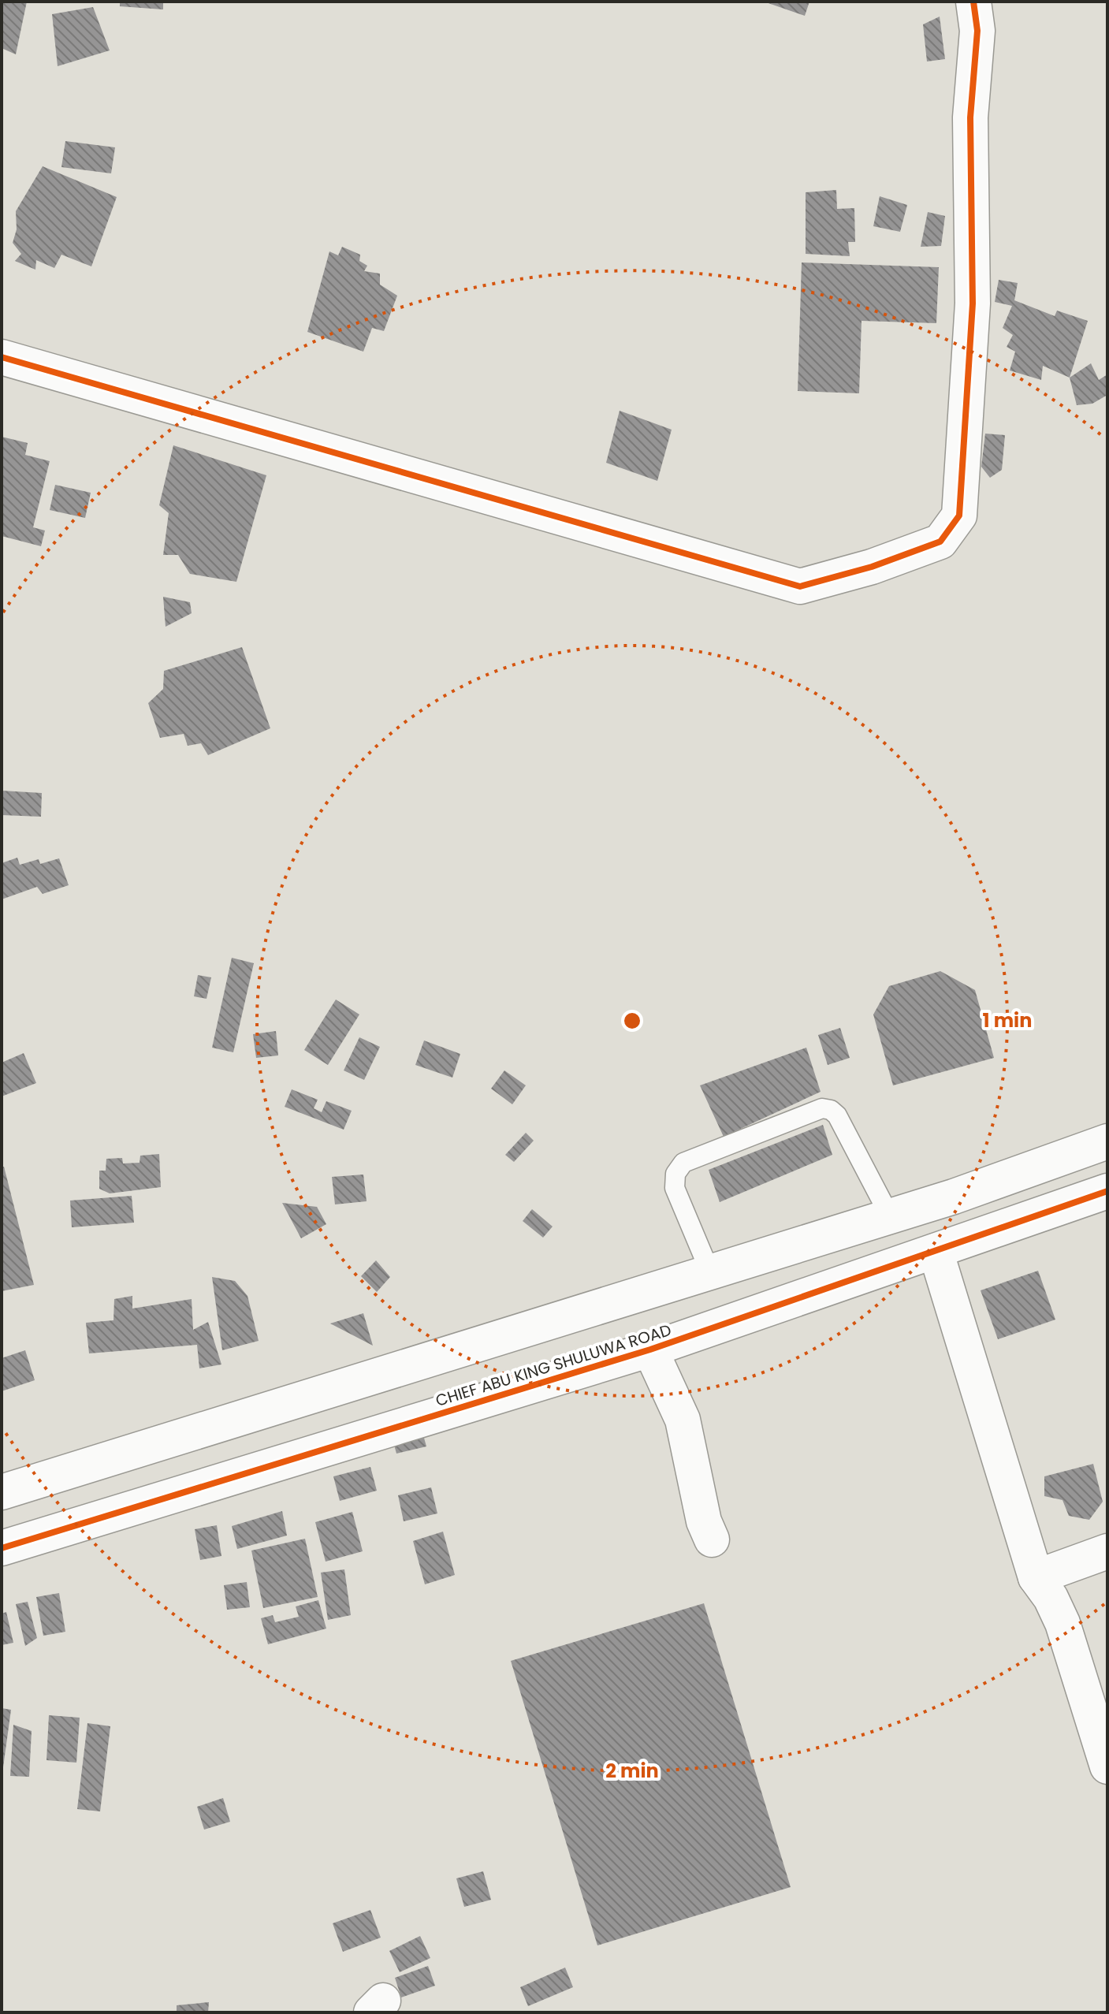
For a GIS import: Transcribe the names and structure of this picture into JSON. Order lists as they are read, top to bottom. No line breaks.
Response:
{"streets":{"street":["CHIEF ABU KING SHULUWA ROAD"]},"rings":["1 min","2 min"]}
